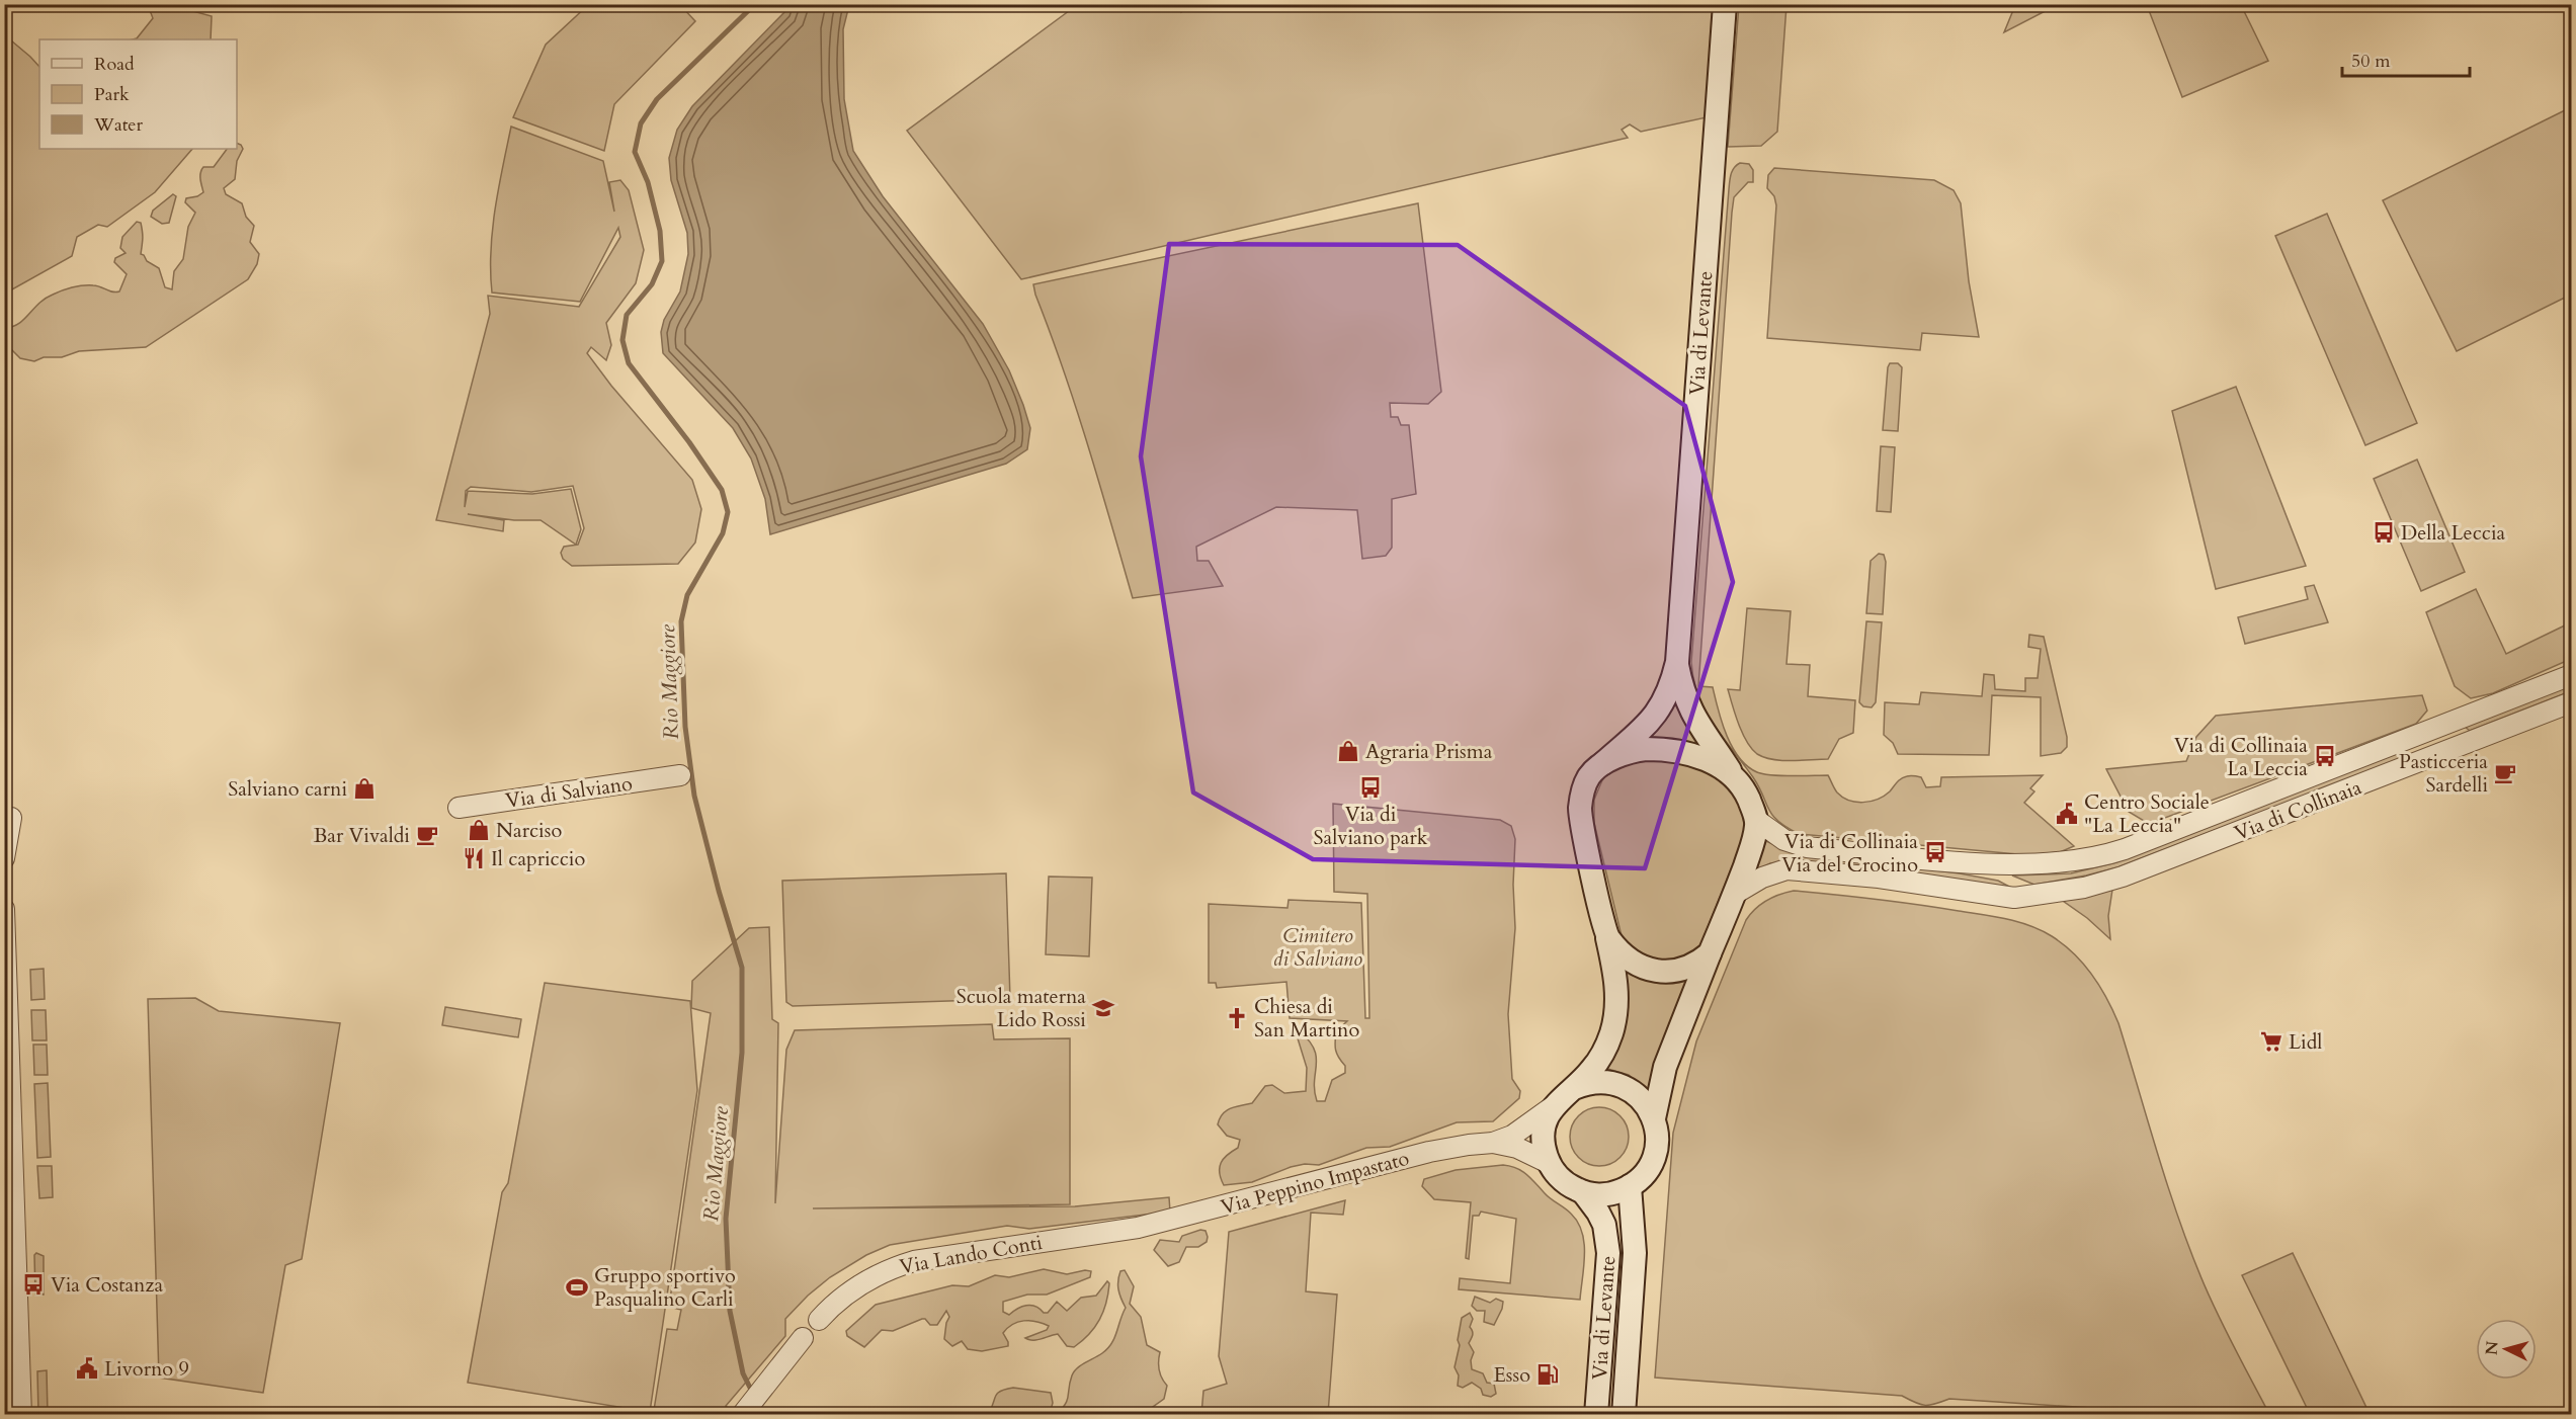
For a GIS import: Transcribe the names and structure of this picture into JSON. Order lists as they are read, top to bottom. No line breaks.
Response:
{"streets":{"main road":["Via di Levante"],"street":["Via di Salviano","Via di Collinaia","Via Peppino Impastato","Via Lando Conti"]},"crossings":[["Via di Levante","Via di Collinaia"],["Via di Levante","Via Peppino Impastato"],["Via Peppino Impastato","Via Lando Conti"]],"water":["Rio Maggiore"],"parks":["Cimitero di Salviano"],"places":{"bus stop":["Della Leccia","Via di Collinaia La Leccia","Via di Salviano park","Via di Collinaia Via del Crocino","Via Costanza"],"shop":["Agraria Prisma","Salviano carni","Narciso"],"cafe":["Pasticceria Sardelli","Bar Vivaldi"],"public building":["Centro Sociale \"La Leccia\"","Livorno 9"],"restaurant":["Il capriccio"],"school or university":["Scuola materna Lido Rossi"],"church":["Chiesa di San Martino"],"supermarket":["Lidl"],"sports":["Gruppo sportivo Pasqualino Carli"],"fuel station":["Esso"]},"legend":["Road","Park","Water"],"scale_bar":"50 m","north":"left"}
